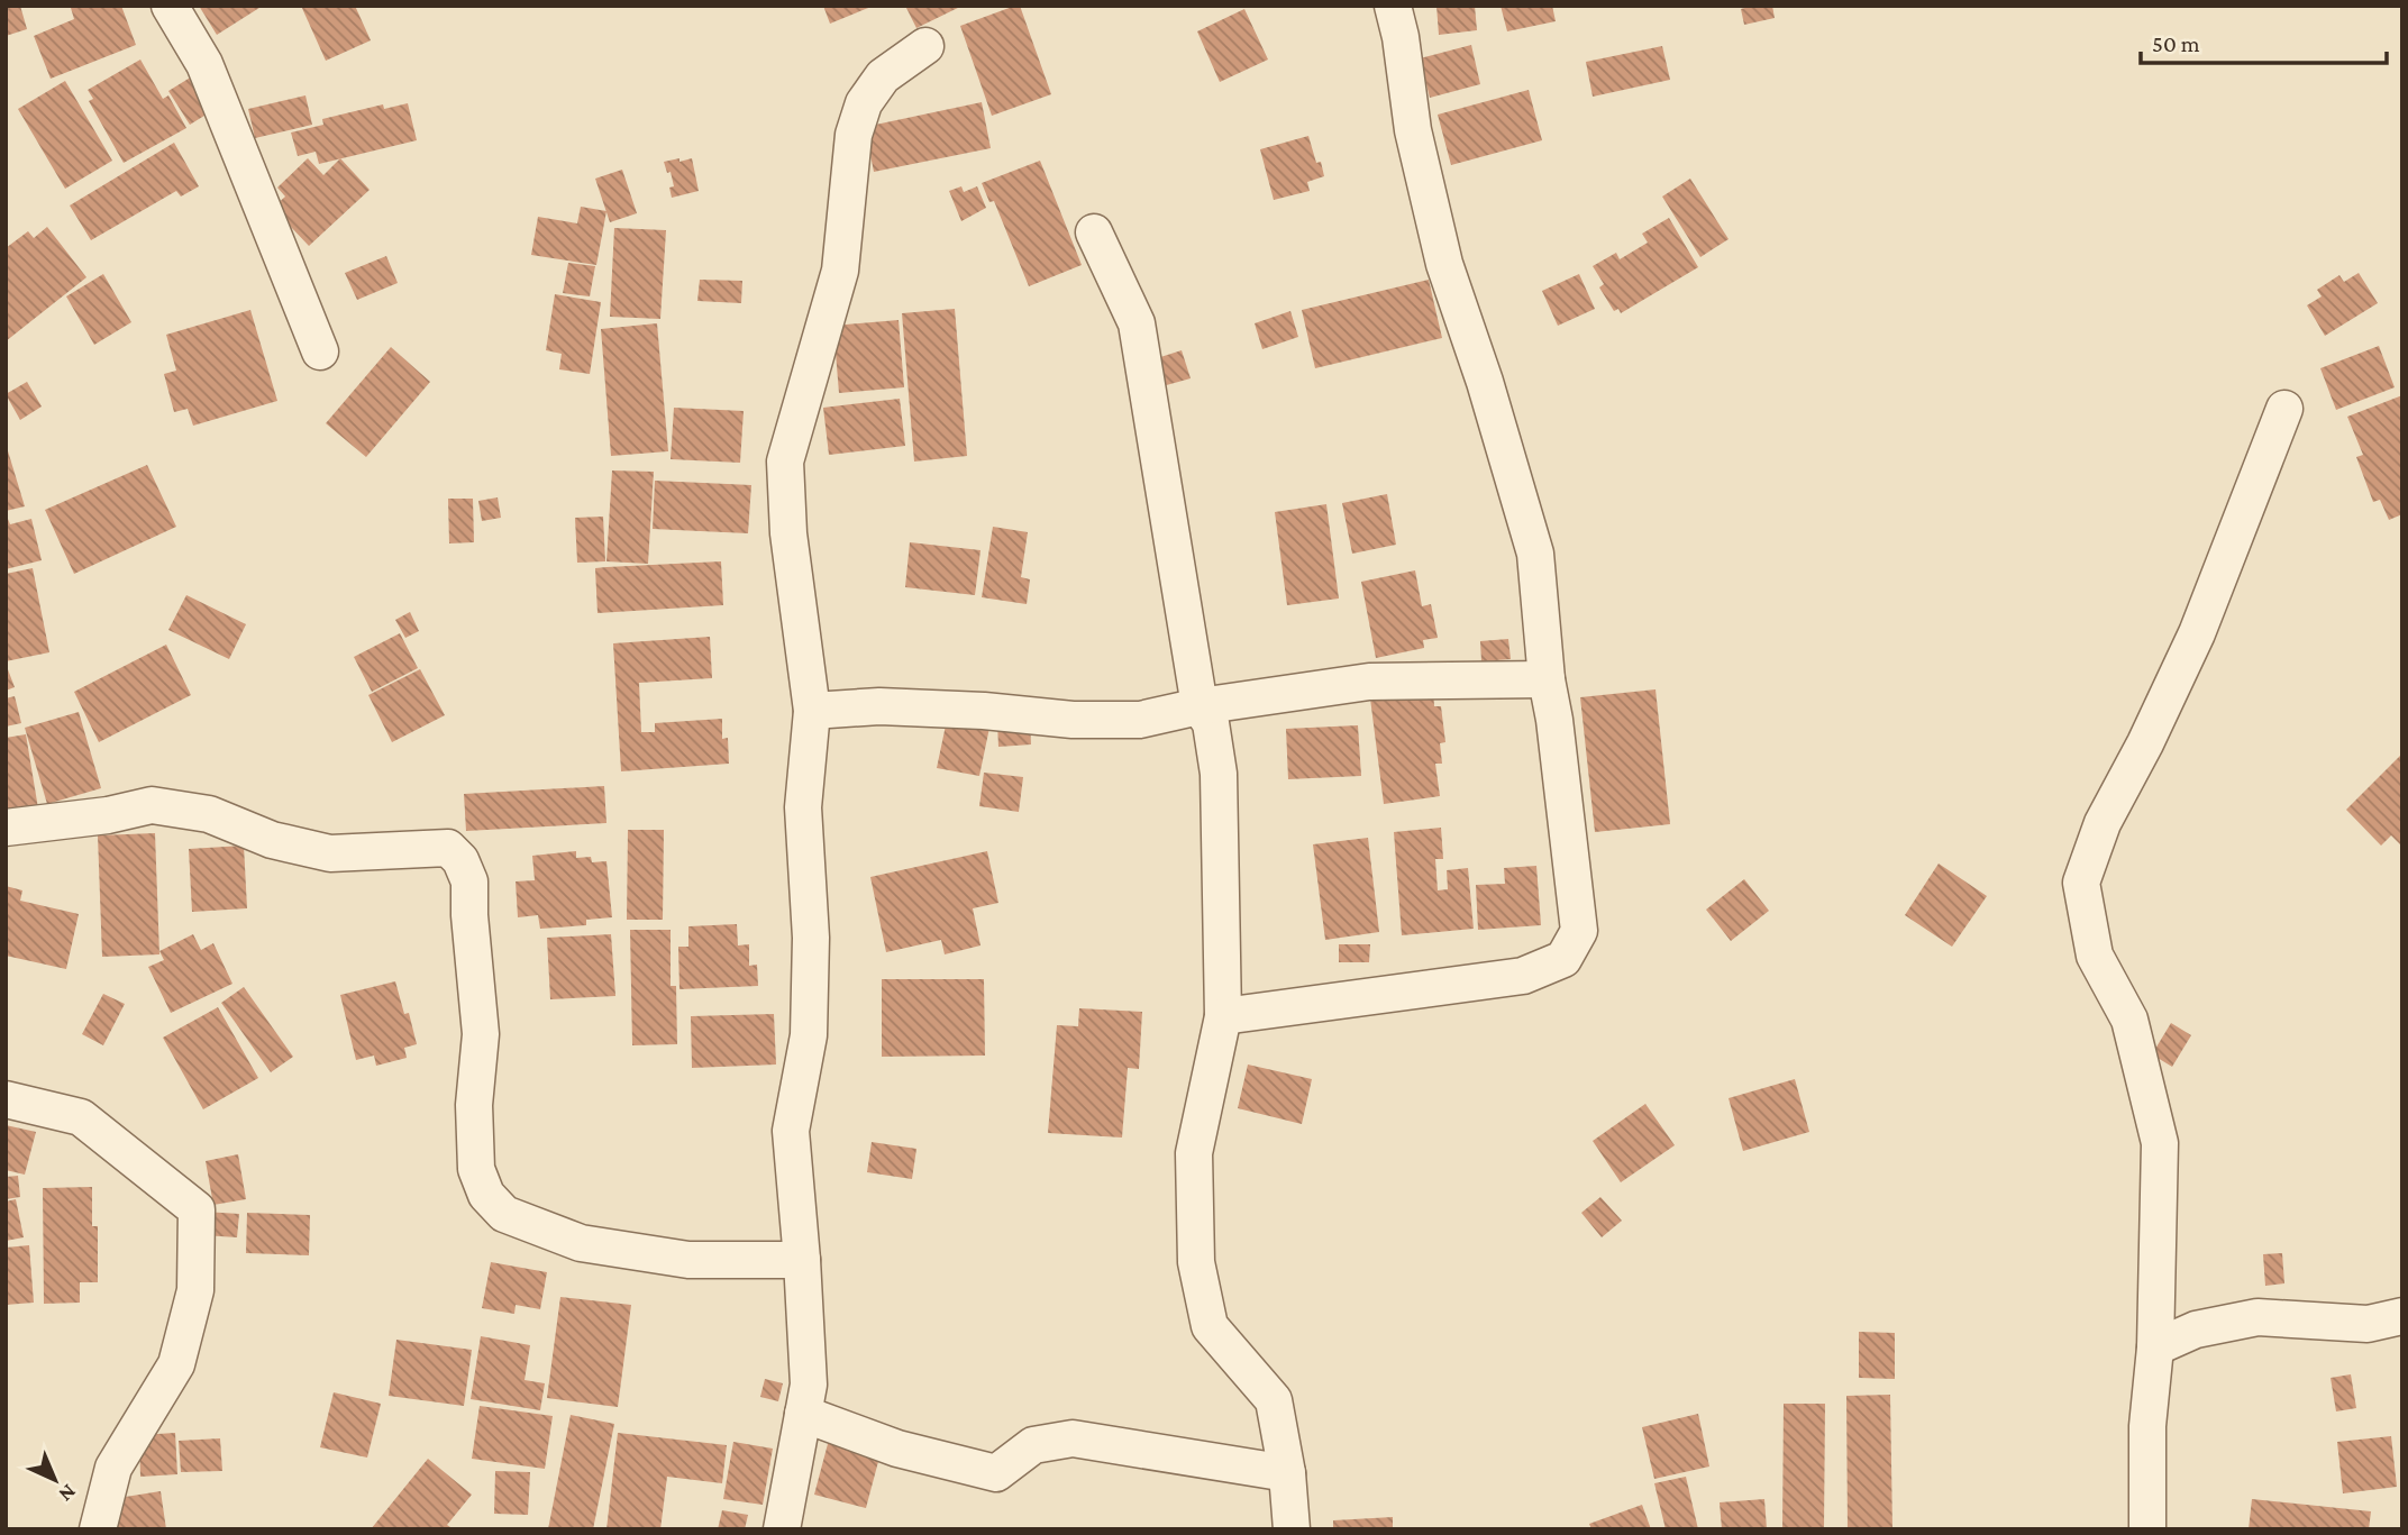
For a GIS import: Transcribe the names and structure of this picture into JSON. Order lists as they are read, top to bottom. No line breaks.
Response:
{"scale_bar":"50 m","north":"bottom right"}
